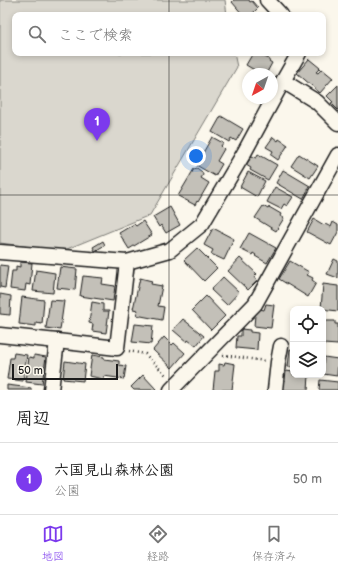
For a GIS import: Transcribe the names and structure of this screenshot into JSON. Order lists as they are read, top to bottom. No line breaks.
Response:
{"scale_bar":"50 m","north":"bottom left","page":{"search":"ここで検索","pins":"1","scale":"50 m","heading":"周辺","list":[{"mark":"1","name":"六国見山森林公園","note":"公園","value":"50 m"}],"nav":["地図","経路","保存済み"]}}
